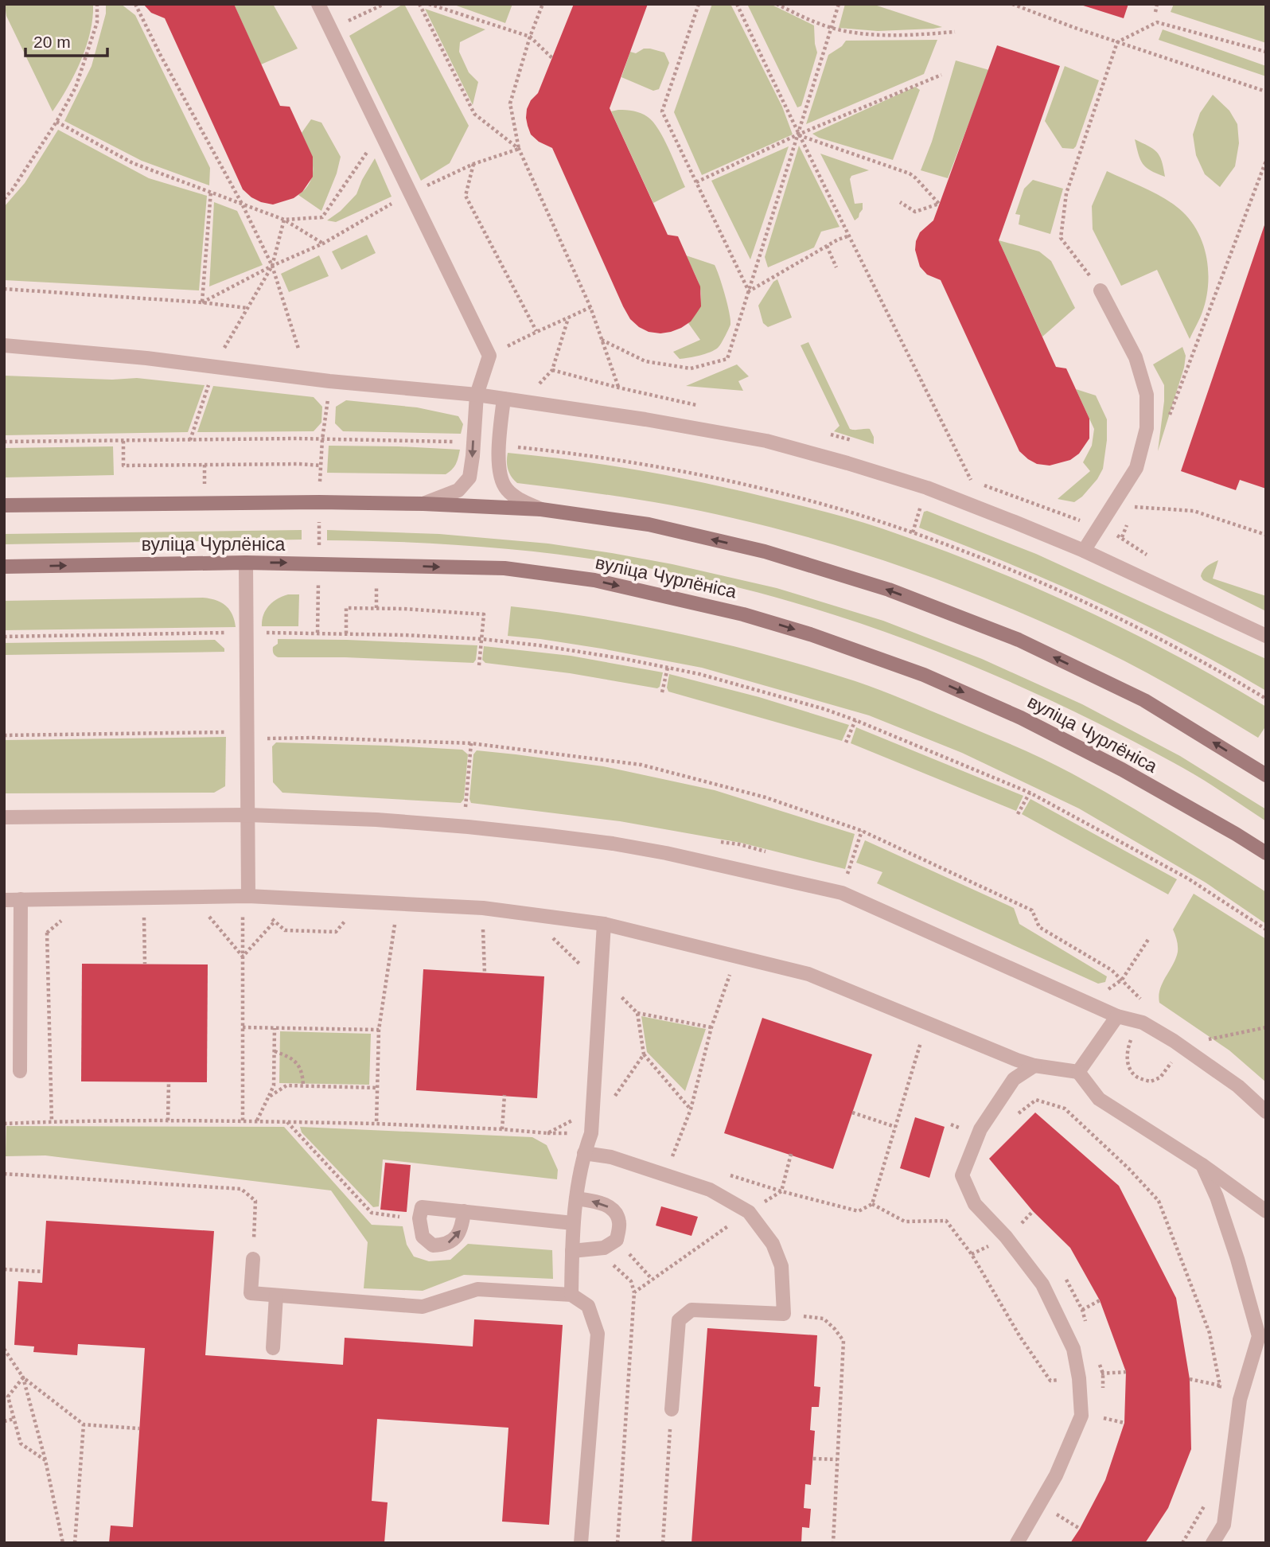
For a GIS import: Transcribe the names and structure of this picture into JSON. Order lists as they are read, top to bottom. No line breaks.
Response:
{"streets":{"main road":["вуліца Чурлёніса"]},"scale_bar":"20 m"}
